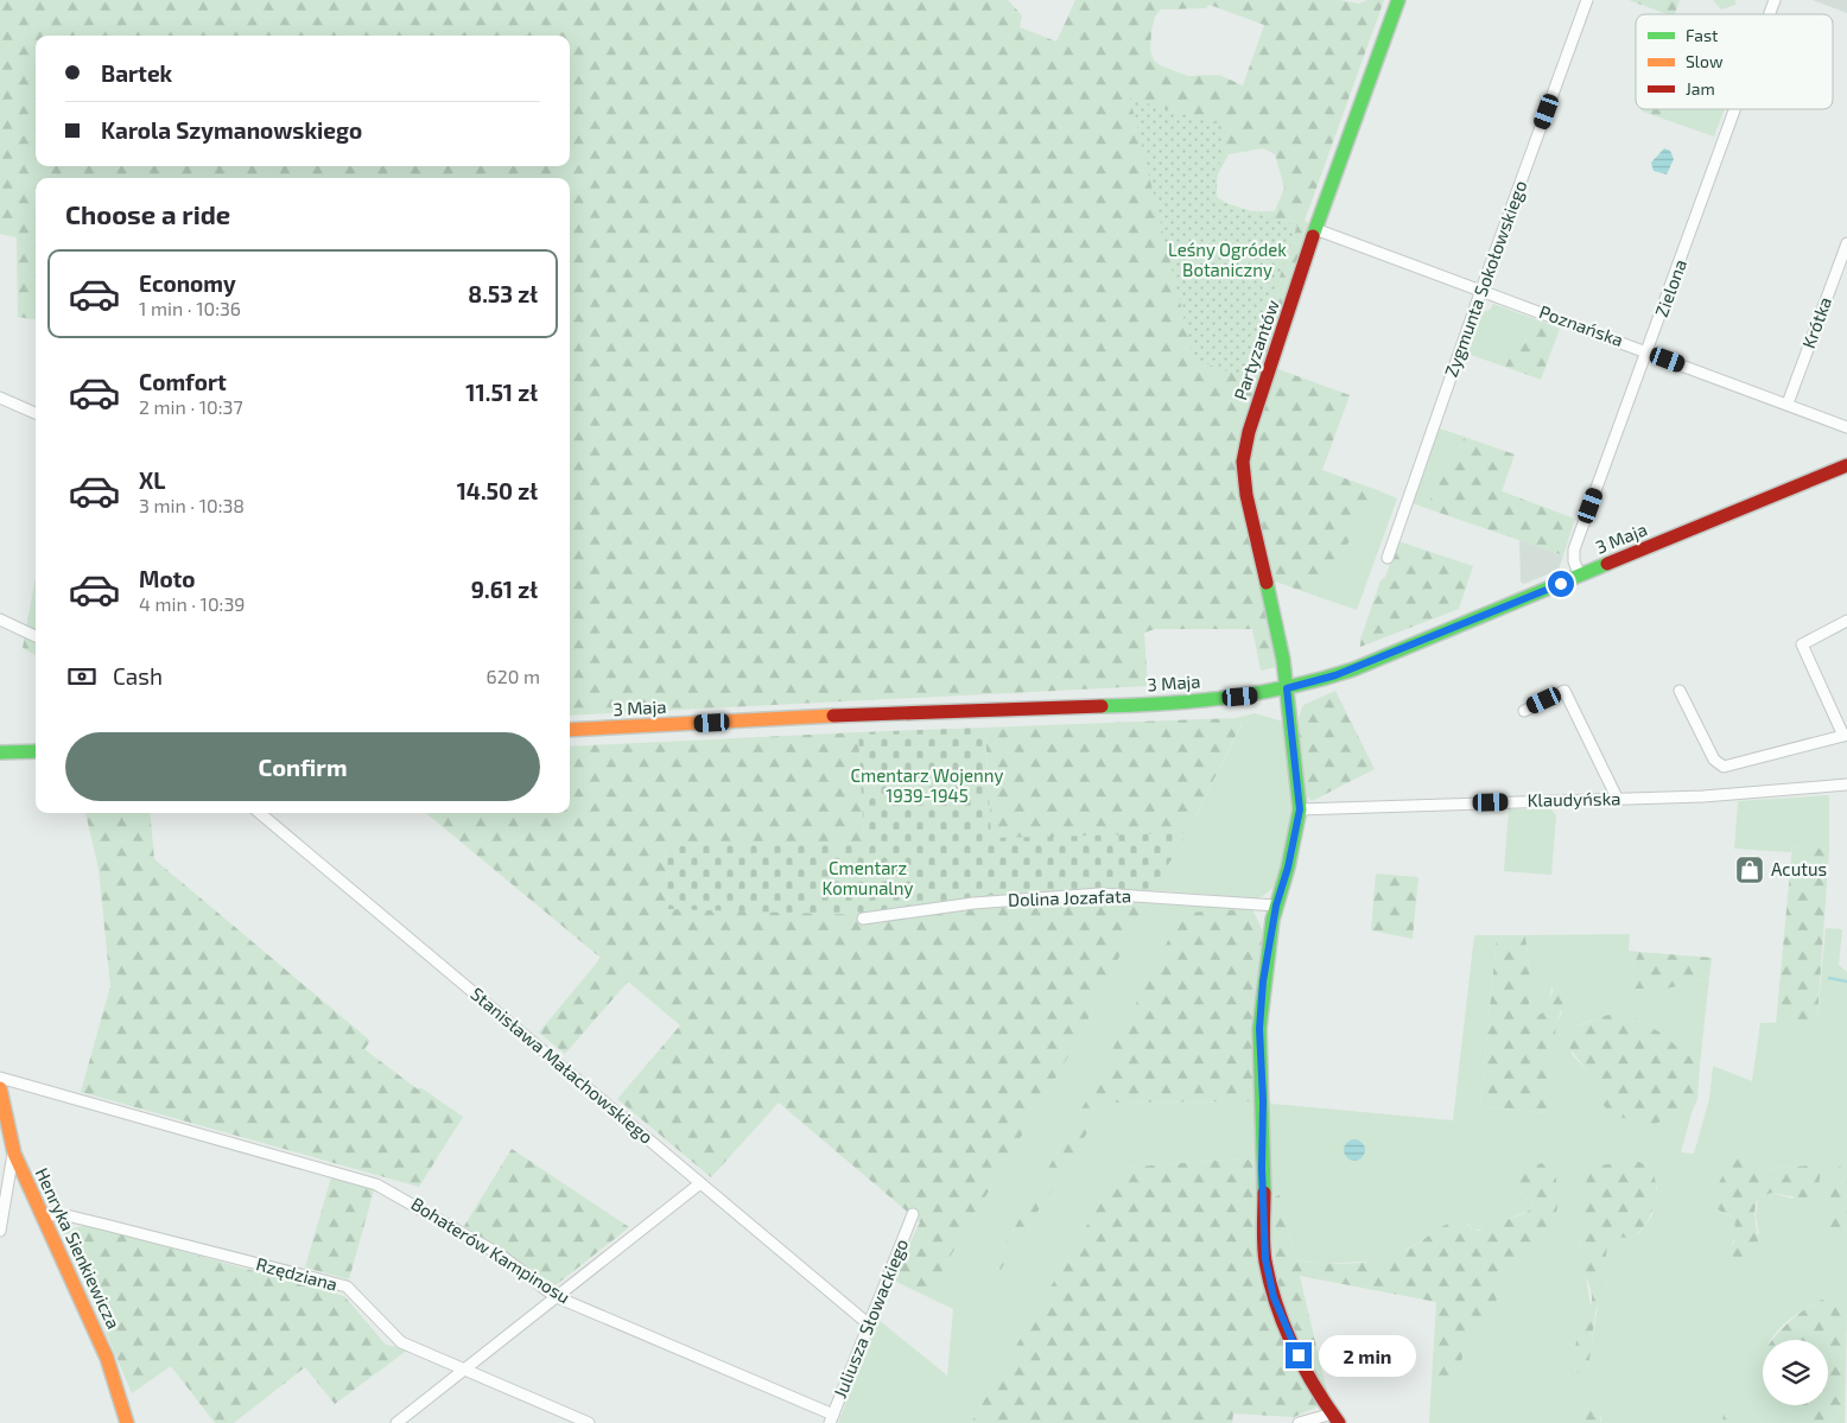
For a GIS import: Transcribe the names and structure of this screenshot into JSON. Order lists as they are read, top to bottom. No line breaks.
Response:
{"streets":{"street":["Zygmunta Sokołowskiego","Zielona","Krótka","Poznańska","Partyzantów","3 Maja","Klaudyńska","Dolina Jozafata","Stanisława Małachowskiego","Henryka Sienkiewicza","Bohaterów Kampinosu","Rzędziana","Juliusza Słowackiego"]},"crossings":[["Zygmunta Sokołowskiego","Poznańska"],["Zielona","Poznańska"],["Zielona","3 Maja"],["Krótka","Poznańska"],["Poznańska","Partyzantów"],["Partyzantów","3 Maja"],["Partyzantów","Klaudyńska"],["Partyzantów","Dolina Jozafata"],["Stanisława Małachowskiego","Juliusza Słowackiego"],["Henryka Sienkiewicza","Rzędziana"],["Bohaterów Kampinosu","Juliusza Słowackiego"]],"parks":["Leśny Ogródek Botaniczny","Cmentarz Wojenny 1939-1945","Cmentarz Komunalny"],"places":{"shop":["Acutus"]},"legend":["Fast","Slow","Jam"],"page":{"banner":["Bartek","Karola Szymanowskiego"],"heading":"Choose a ride","list":[{"name":"Economy","note":"1 min · 10:36","value":"8.53 zł"},{"name":"Comfort","note":"2 min · 10:37","value":"11.51 zł"},{"name":"XL","note":"3 min · 10:38","value":"14.50 zł"},{"name":"Moto","note":"4 min · 10:39","value":"9.61 zł"}],"pay":["Cash","620 m"],"buttons":"Confirm","bubble":"2 min"}}
